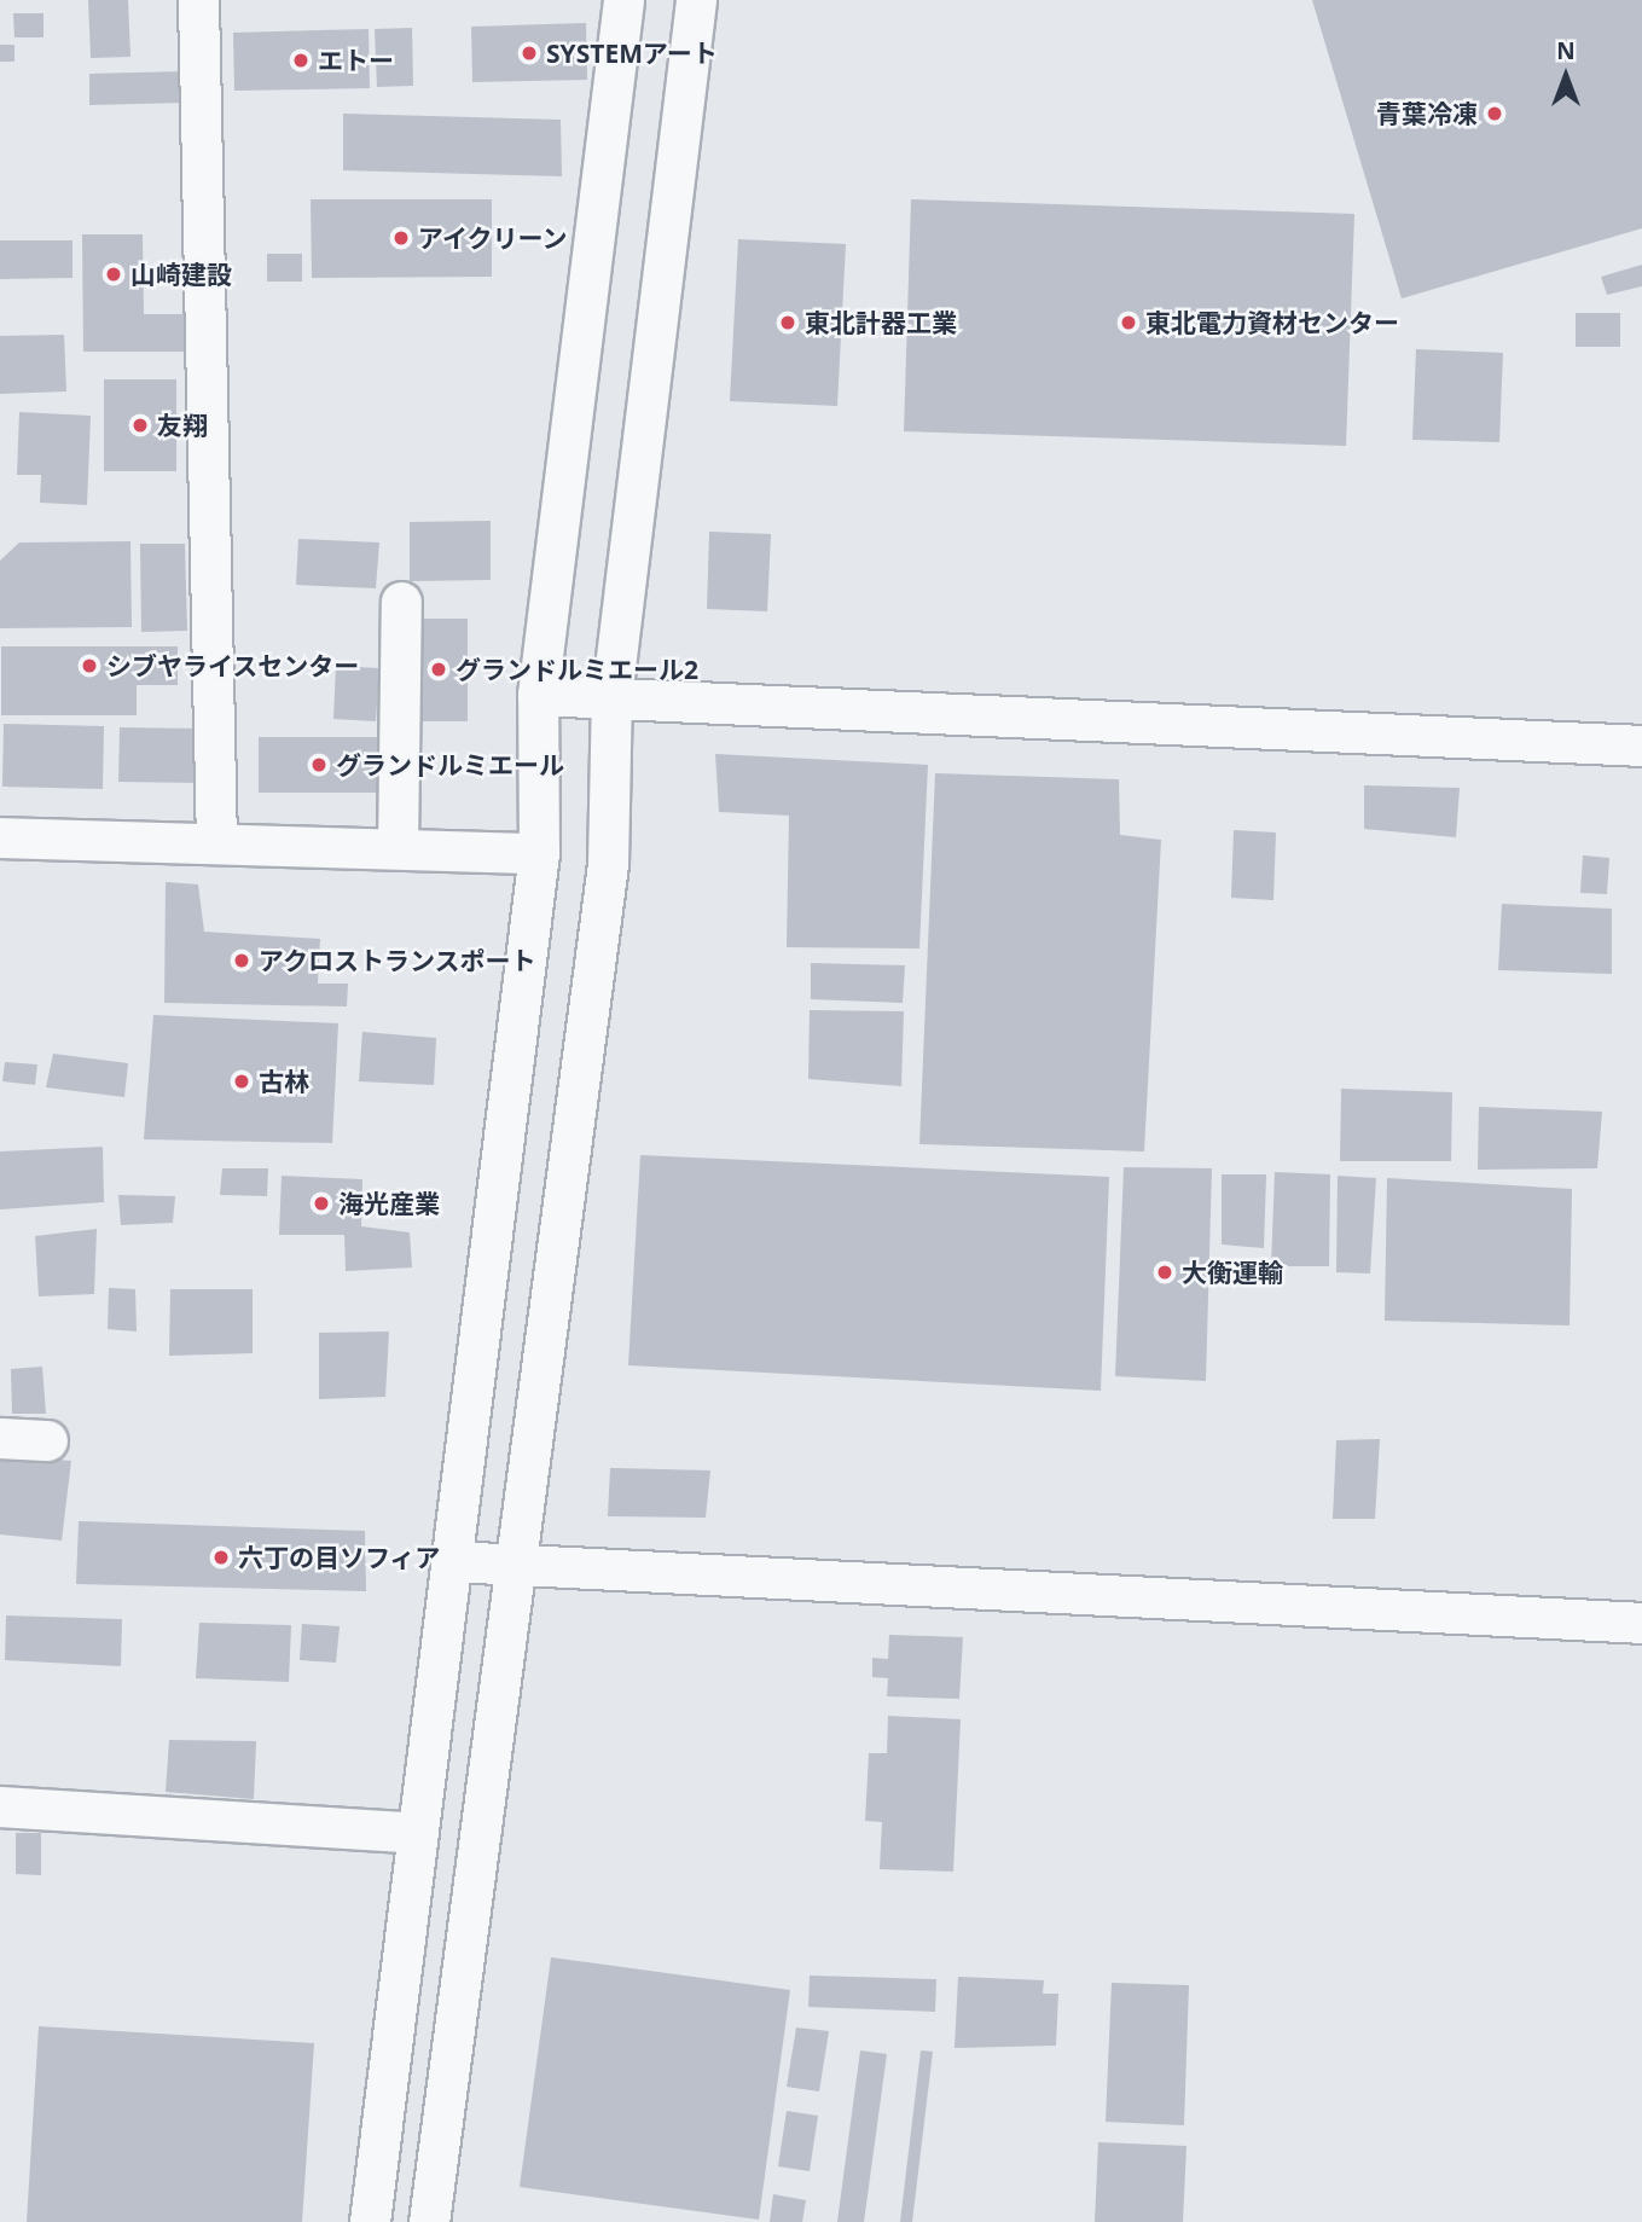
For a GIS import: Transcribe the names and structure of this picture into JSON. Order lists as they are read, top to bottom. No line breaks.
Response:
{"places":["SYSTEMアート","エトー","青葉冷凍","アイクリーン","山崎建設","東北計器工業","東北電力資材センター","友翔","シブヤライスセンター","グランドルミエール2","グランドルミエール","アクロストランスポート","古林","海光産業","大衡運輸","六丁の目ソフィア"],"north":"top"}
